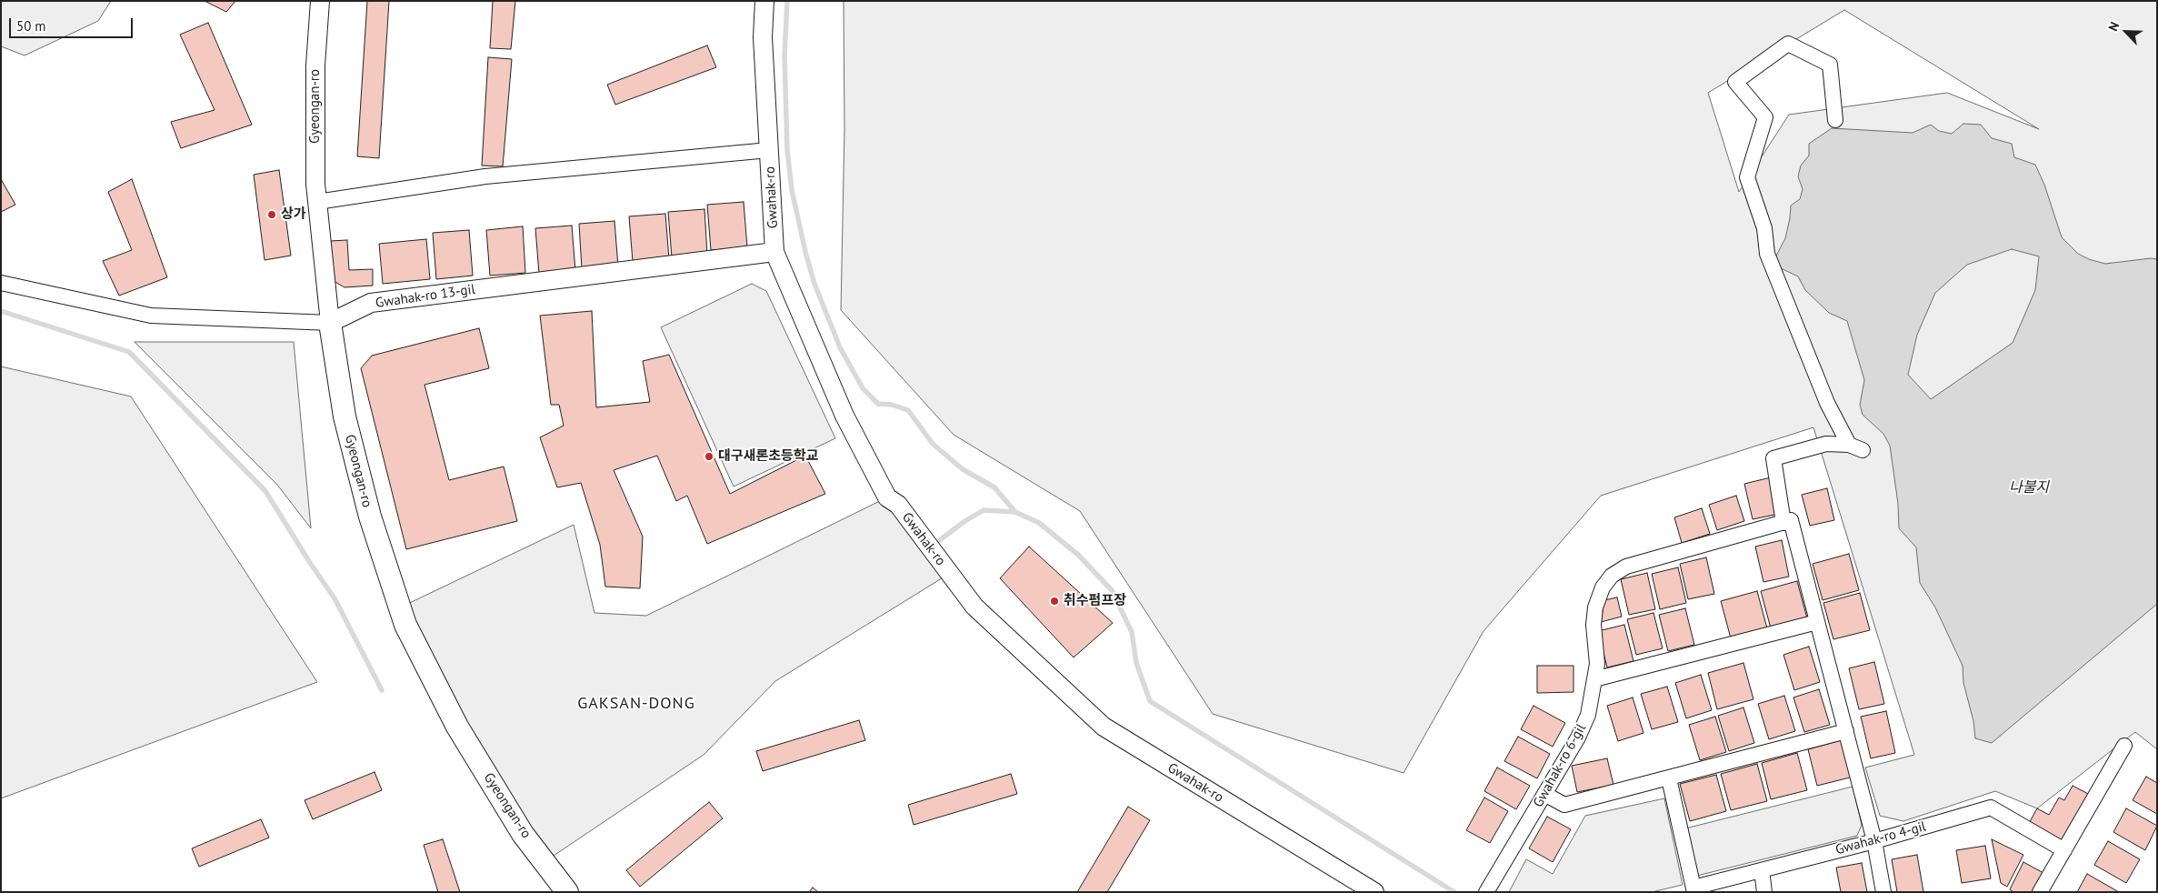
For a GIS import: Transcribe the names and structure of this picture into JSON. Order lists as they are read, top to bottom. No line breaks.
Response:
{"streets":{"main road":["Gyeongan-ro"],"street":["Gwahak-ro","Gwahak-ro 13-gil","Gwahak-ro 6-gil","Gwahak-ro 4-gil"]},"crossings":[["Gyeongan-ro","Gwahak-ro 13-gil"],["Gwahak-ro","Gwahak-ro 13-gil"]],"districts":["GAKSAN-DONG"],"water":["나불지"],"places":["상가","대구새론초등학교","취수펌프장"],"scale_bar":"50 m","north":"top left"}
